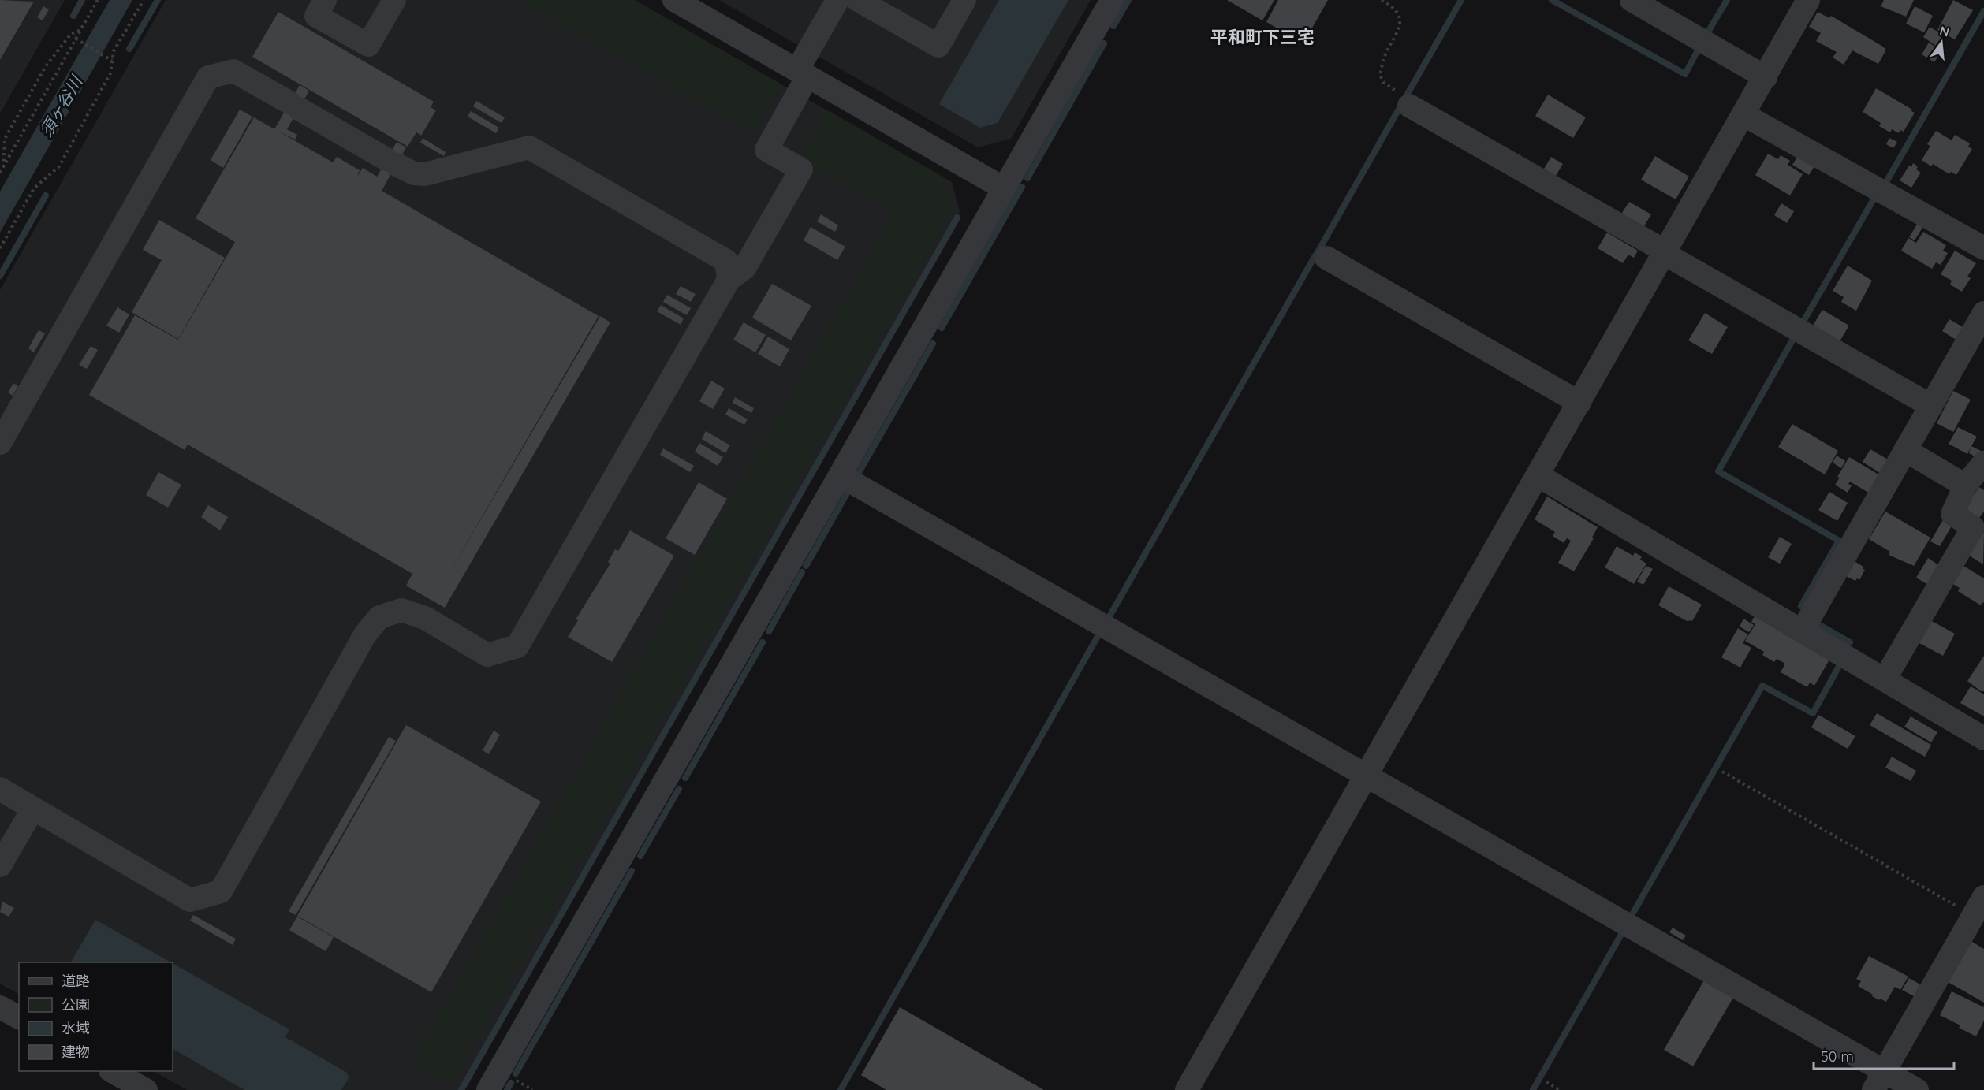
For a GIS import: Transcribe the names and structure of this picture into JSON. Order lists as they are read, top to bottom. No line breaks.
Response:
{"districts":["平和町下三宅"],"water":["須ヶ谷川"],"legend":["道路","公園","水域","建物"],"scale_bar":"50 m","north":"top"}
